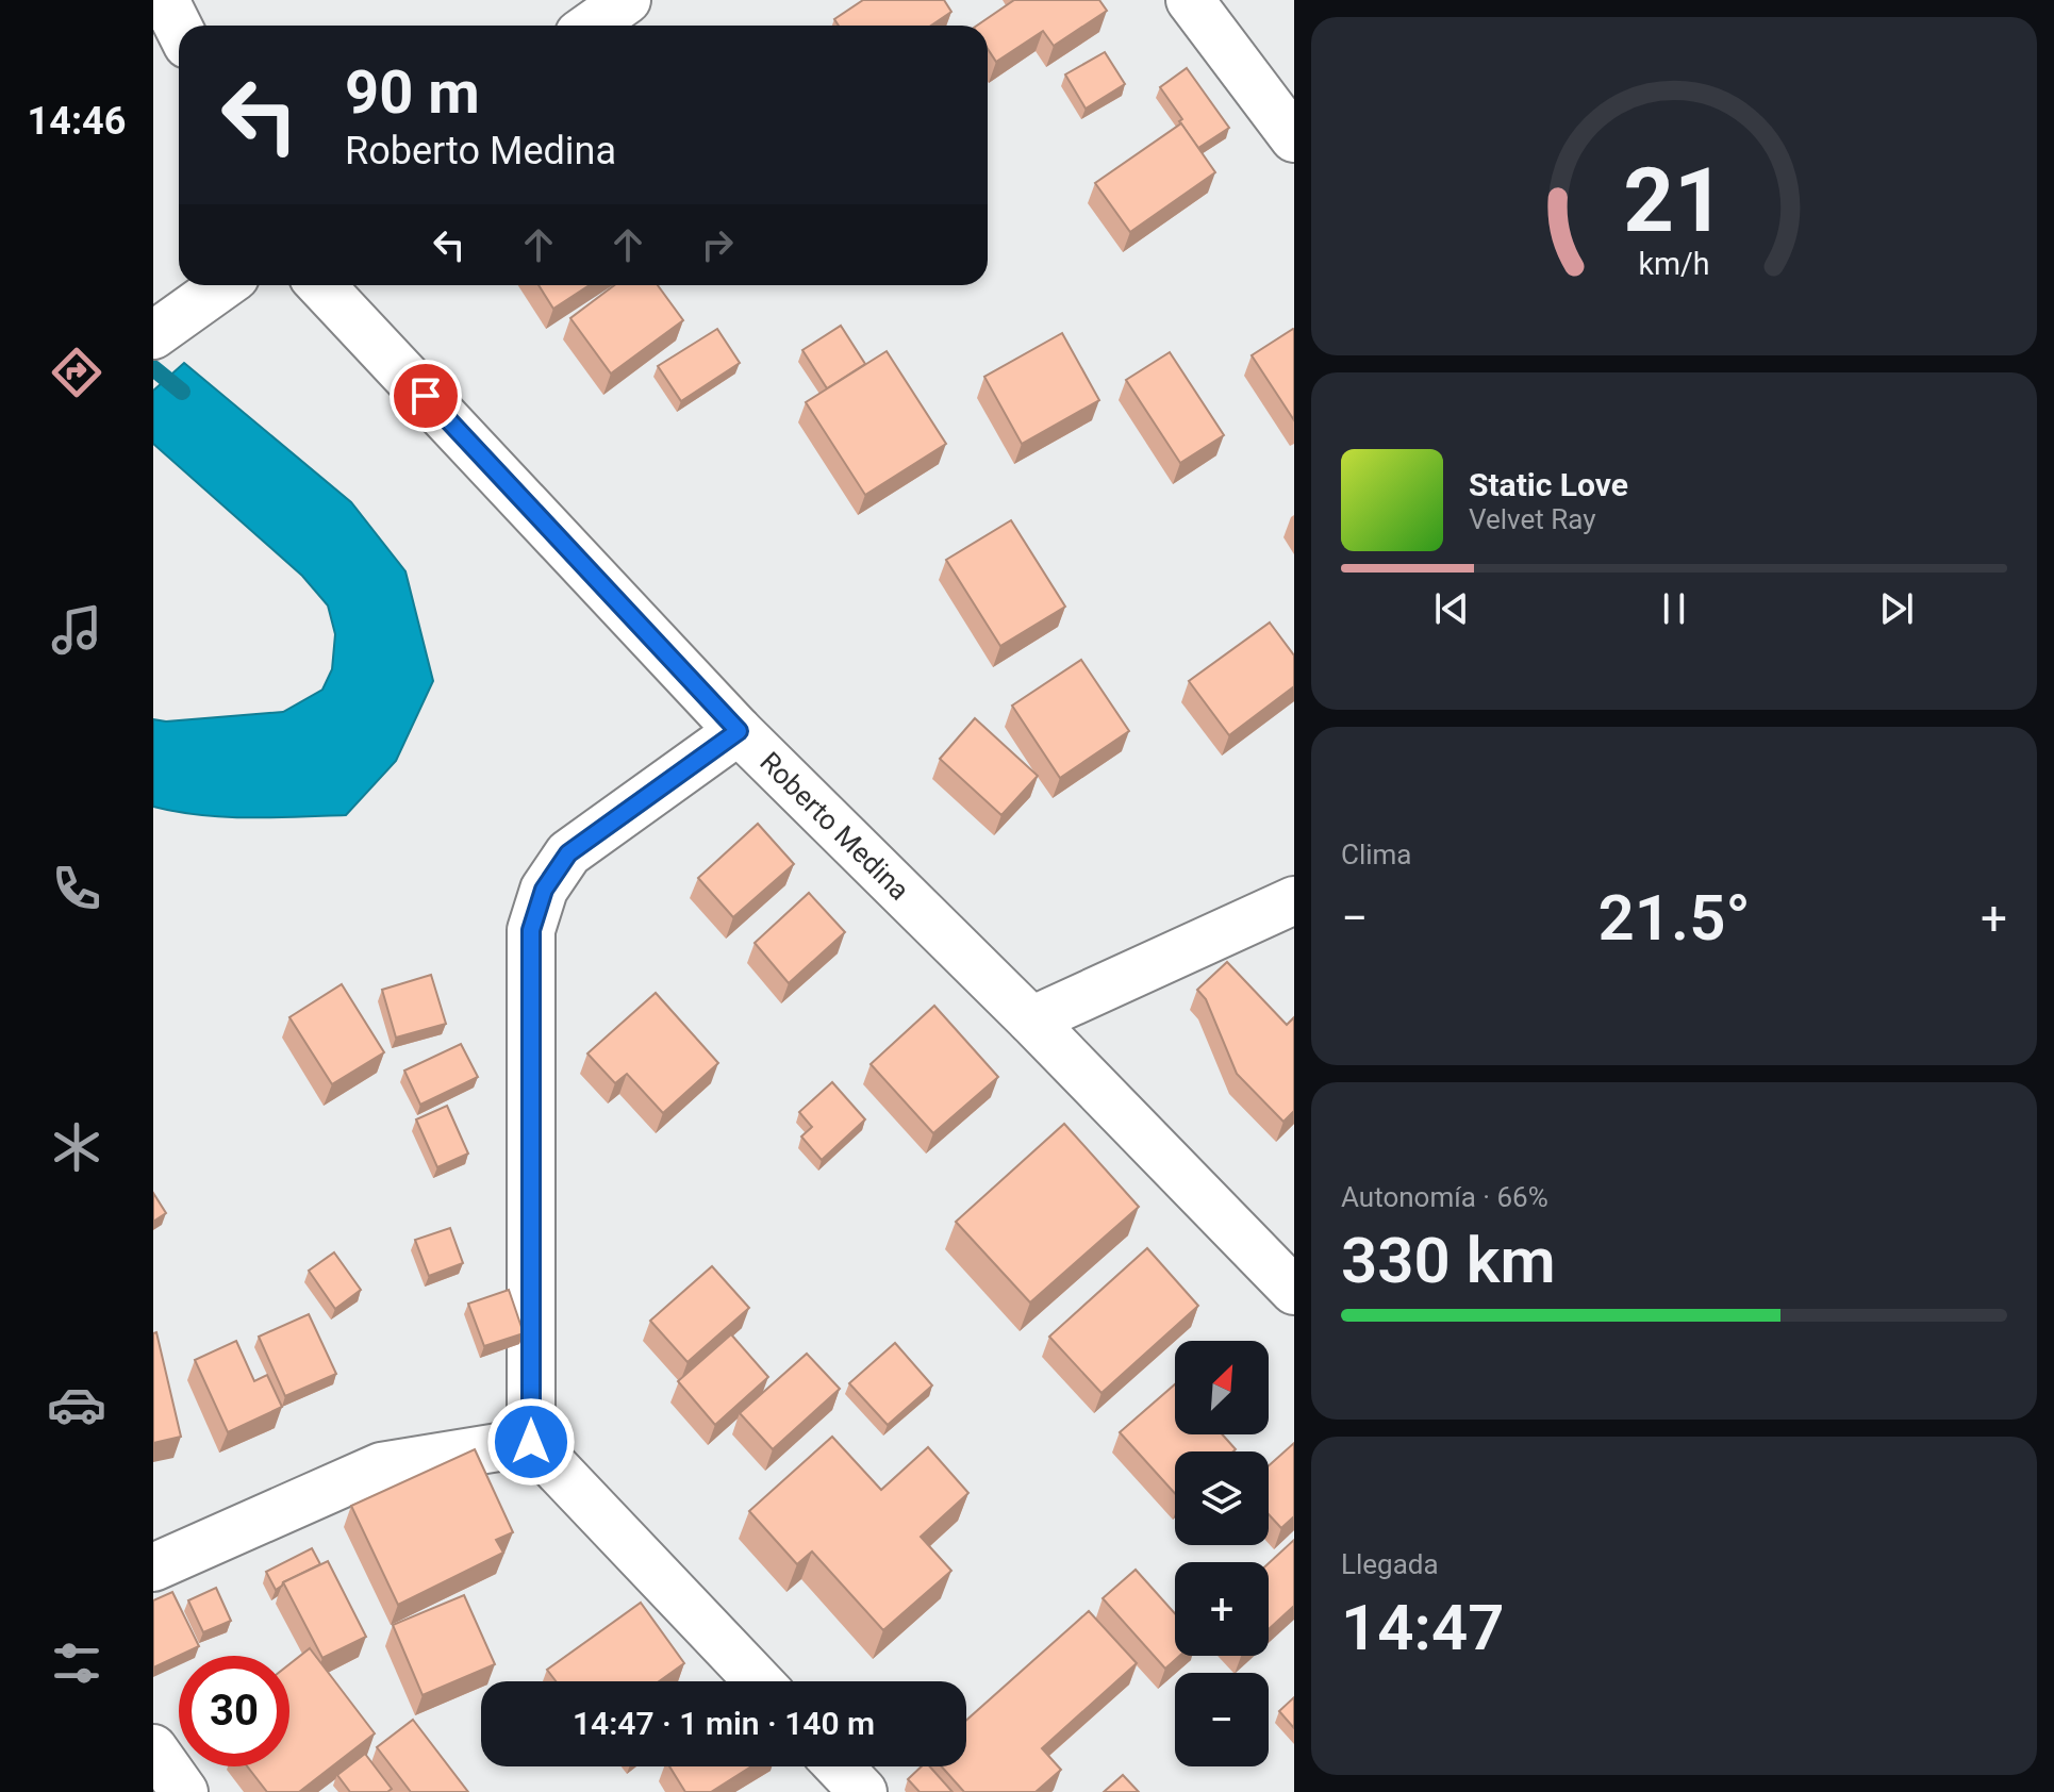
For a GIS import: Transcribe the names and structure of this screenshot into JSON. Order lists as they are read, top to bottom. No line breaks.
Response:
{"streets":{"street":["Roberto Medina"]},"north":"top right","page":{"tabs":"14:46","turn":["90 m","Roberto Medina"],"song":["Static Love","Velvet Ray"],"tile":["Clima",["Autonomía · 66%","330 km"],["Llegada","14:47"]],"heat":["−","21.5°","+"],"map_buttons":["+","−"],"limit":"30","trip":"14:47 · 1 min · 140 m","gauge":["21","km/h"]}}
